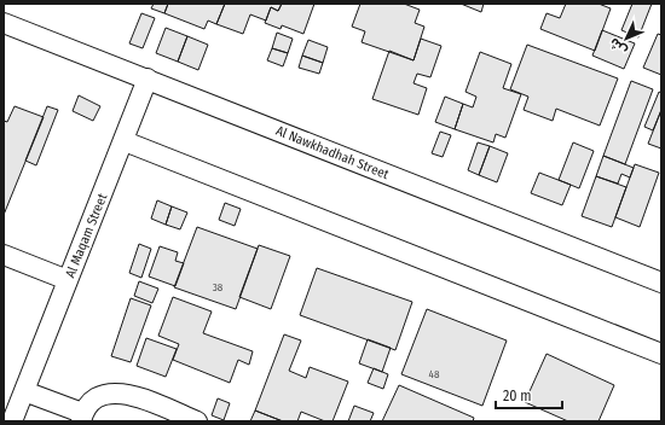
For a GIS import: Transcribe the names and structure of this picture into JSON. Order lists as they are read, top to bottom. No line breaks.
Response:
{"streets":{"street":["Al Nawkhadhah Street","Al Maqam Street"]},"crossings":[["Al Nawkhadhah Street","Al Maqam Street"]],"house_numbers":["38","48"],"scale_bar":"20 m","north":"bottom left"}
